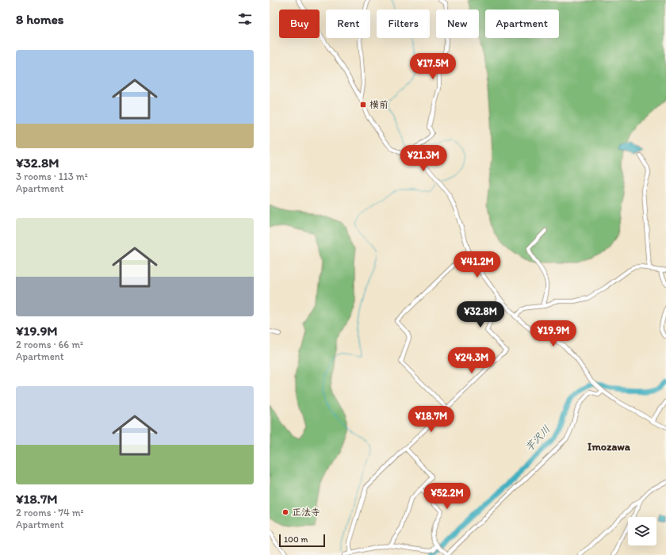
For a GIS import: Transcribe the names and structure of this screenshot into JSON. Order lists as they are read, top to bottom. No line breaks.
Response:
{"districts":["Imozawa"],"water":["芋沢川"],"places":{"transit":["横前"],"other":["正法寺"]},"scale_bar":"100 m","page":{"heading":"8 homes","chip":["Buy","Rent","Filters","New","Apartment"],"list":[{"name":"¥32.8M","note":"3 rooms · 113 m² · Apartment"},{"name":"¥19.9M","note":"2 rooms · 66 m² · Apartment"},{"name":"¥18.7M","note":"2 rooms · 74 m² · Apartment"}],"price":["¥17.5M","¥21.3M","¥41.2M","¥32.8M","¥19.9M","¥24.3M","¥18.7M","¥52.2M"],"scale":"100 m"}}
